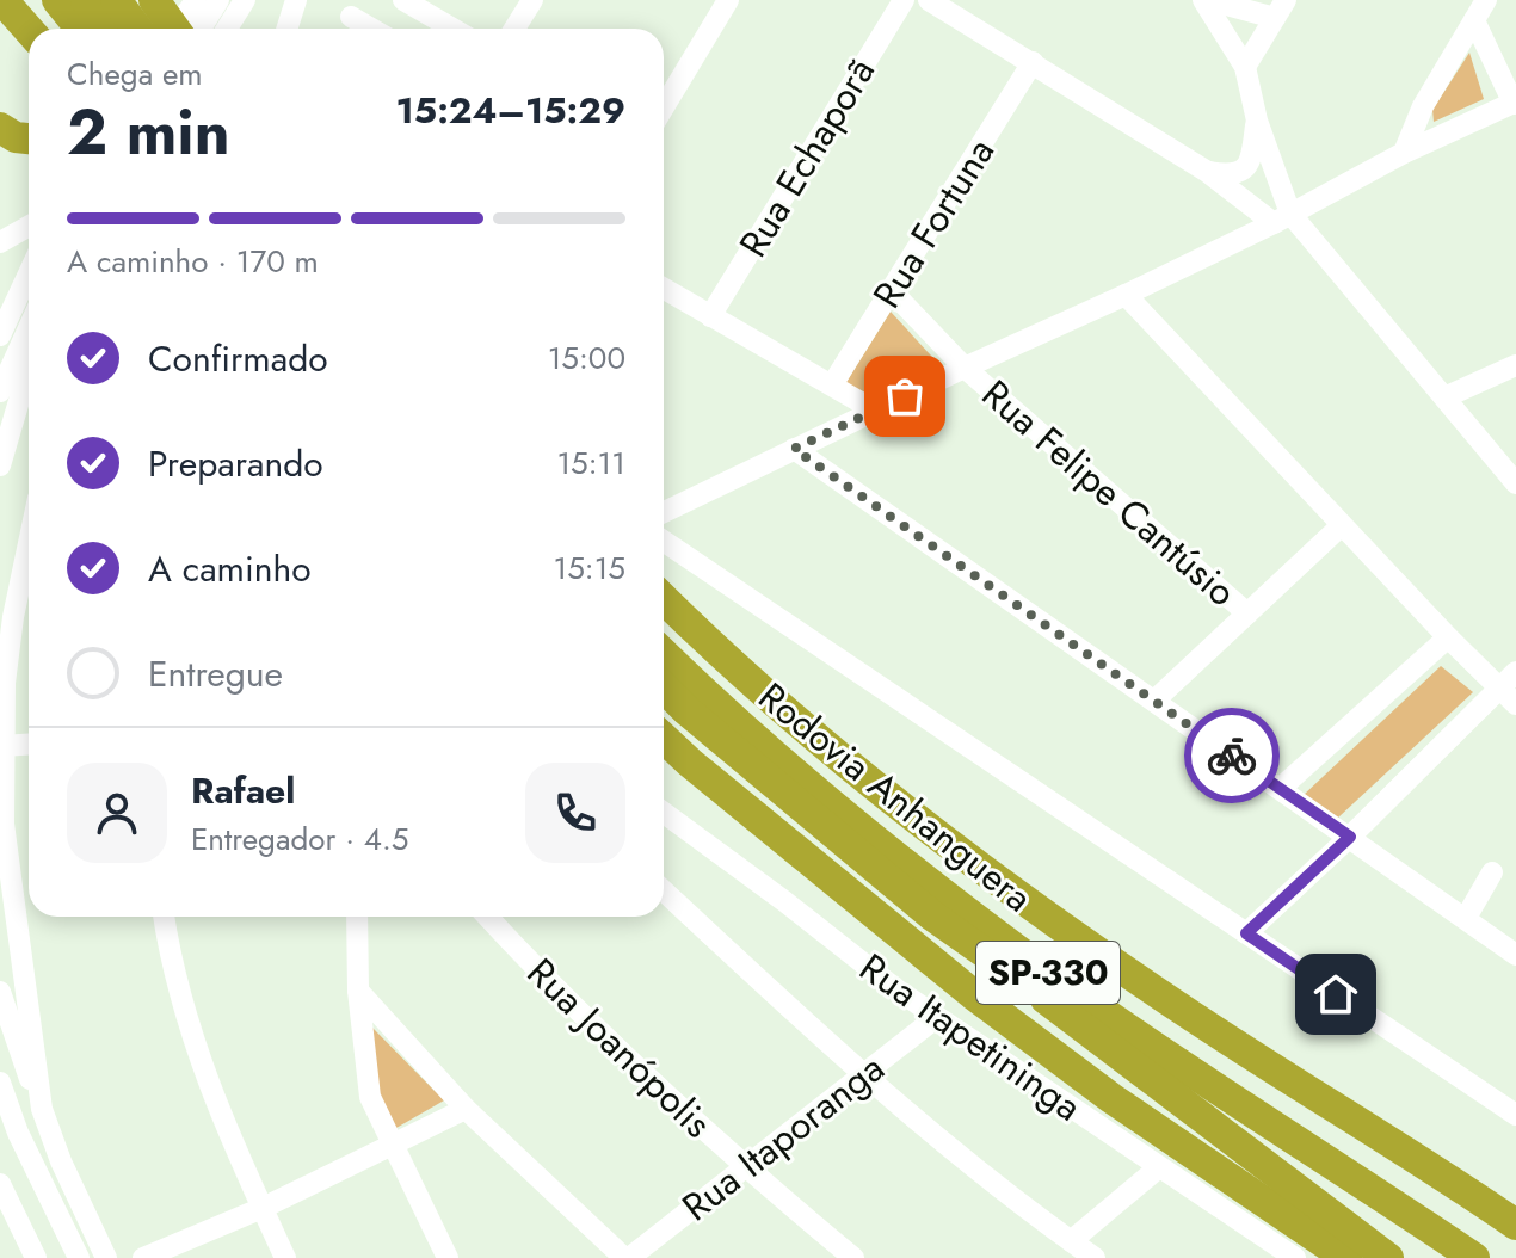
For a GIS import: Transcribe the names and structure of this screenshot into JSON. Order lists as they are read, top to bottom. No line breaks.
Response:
{"streets":{"highway":["Rodovia Anhanguera","SP-330"],"street":["Rua Echaporã","Rua Fortuna","Rua Felipe Cantúsio","Rua Itapetininga","Rua Joanópolis","Rua Itaporanga"]},"crossings":[["Rua Fortuna","Rua Felipe Cantúsio"],["Rua Itapetininga","Rua Itaporanga"],["Rua Joanópolis","Rua Itaporanga"]],"page":{"heading":["2 min","Chega em","15:24–15:29"],"panel":["Rafael","Entregador · 4.5"],"bar":"A caminho · 170 m","list":[["Confirmado","15:00"],["Preparando","15:11"],["A caminho","15:15"],"Entregue"]}}
